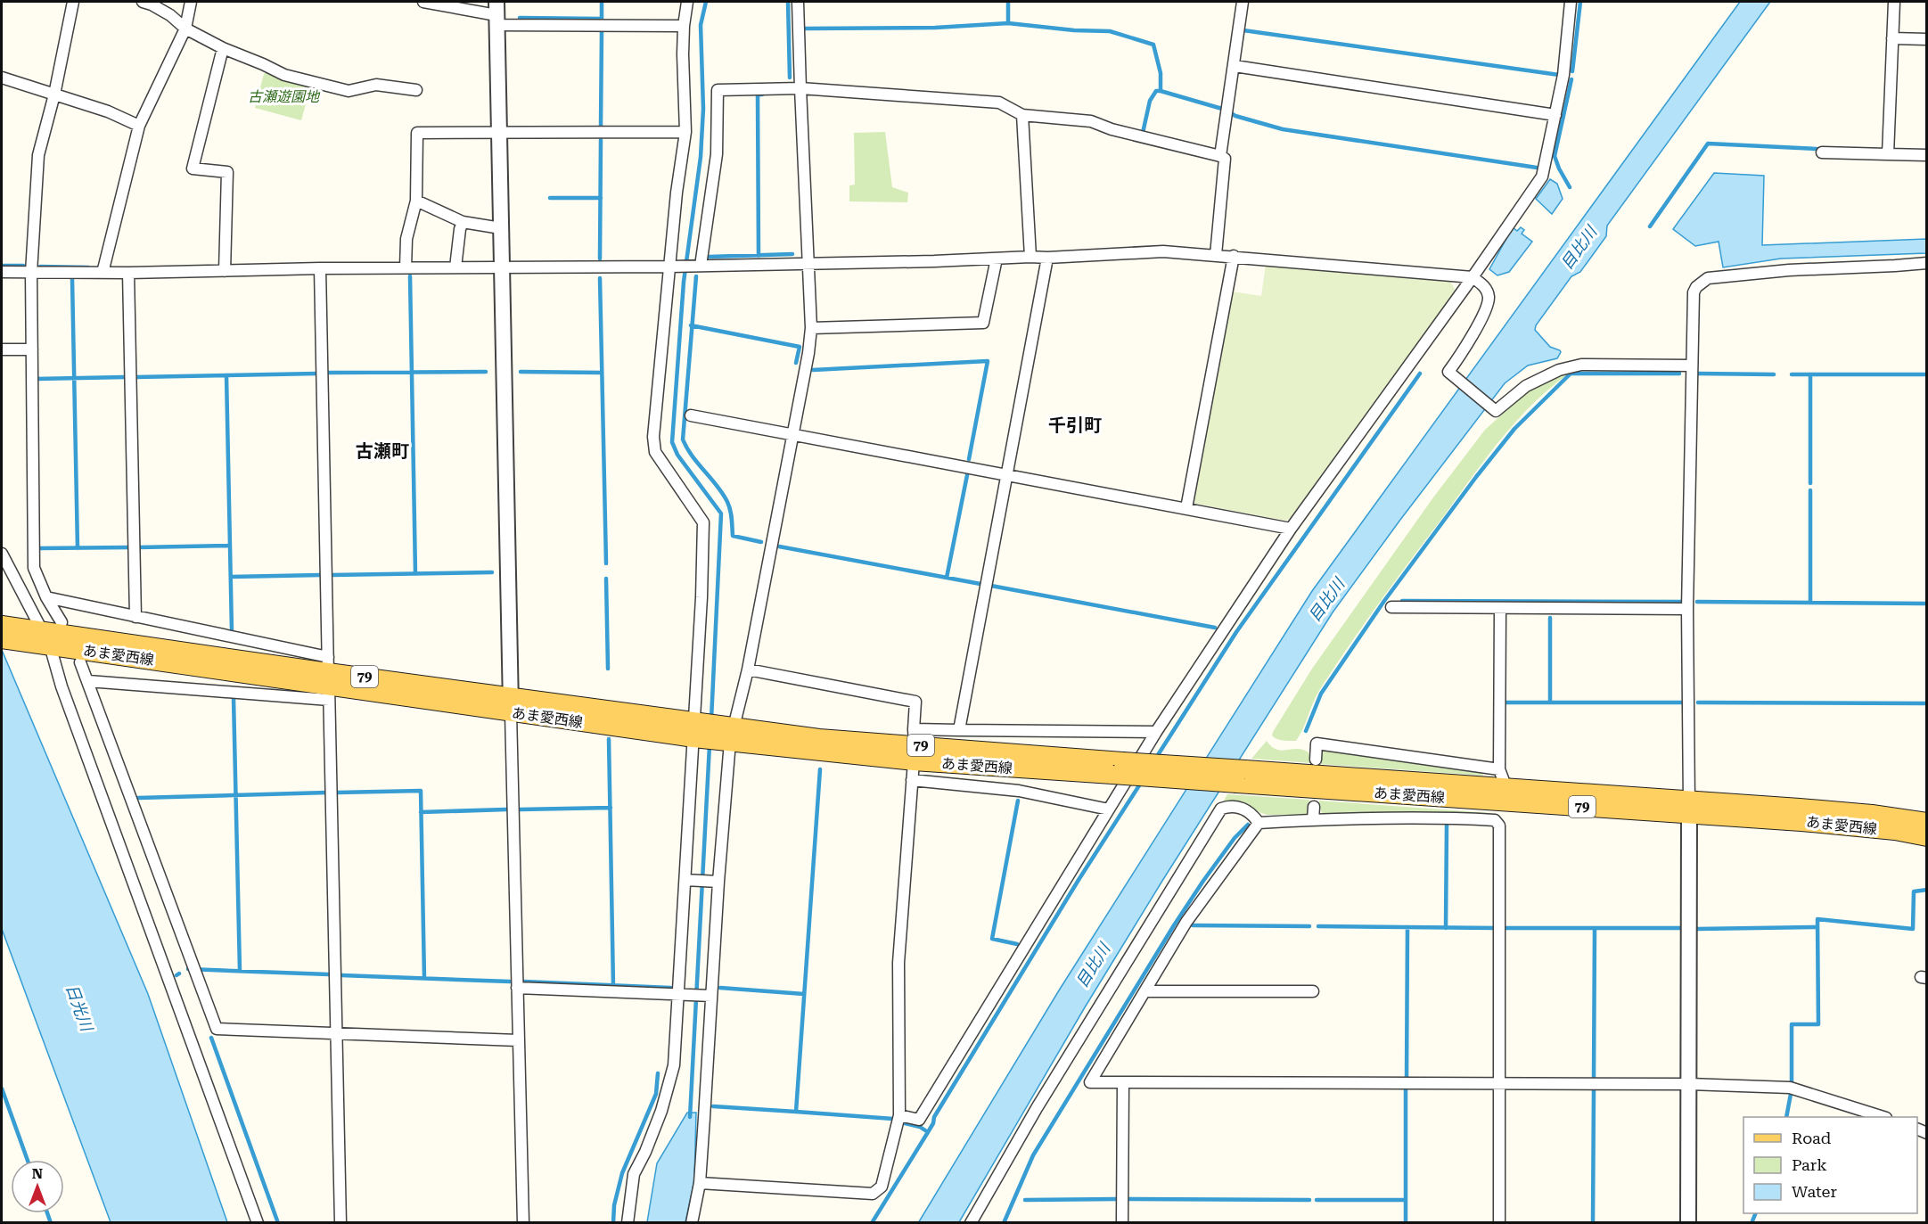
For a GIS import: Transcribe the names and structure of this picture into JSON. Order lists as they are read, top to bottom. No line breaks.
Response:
{"streets":{"main road":["あま愛西線","79"]},"districts":["千引町","古瀬町"],"water":["目比川","日光川"],"parks":["古瀬遊園地"],"legend":["Road","Park","Water"],"north":"top"}
